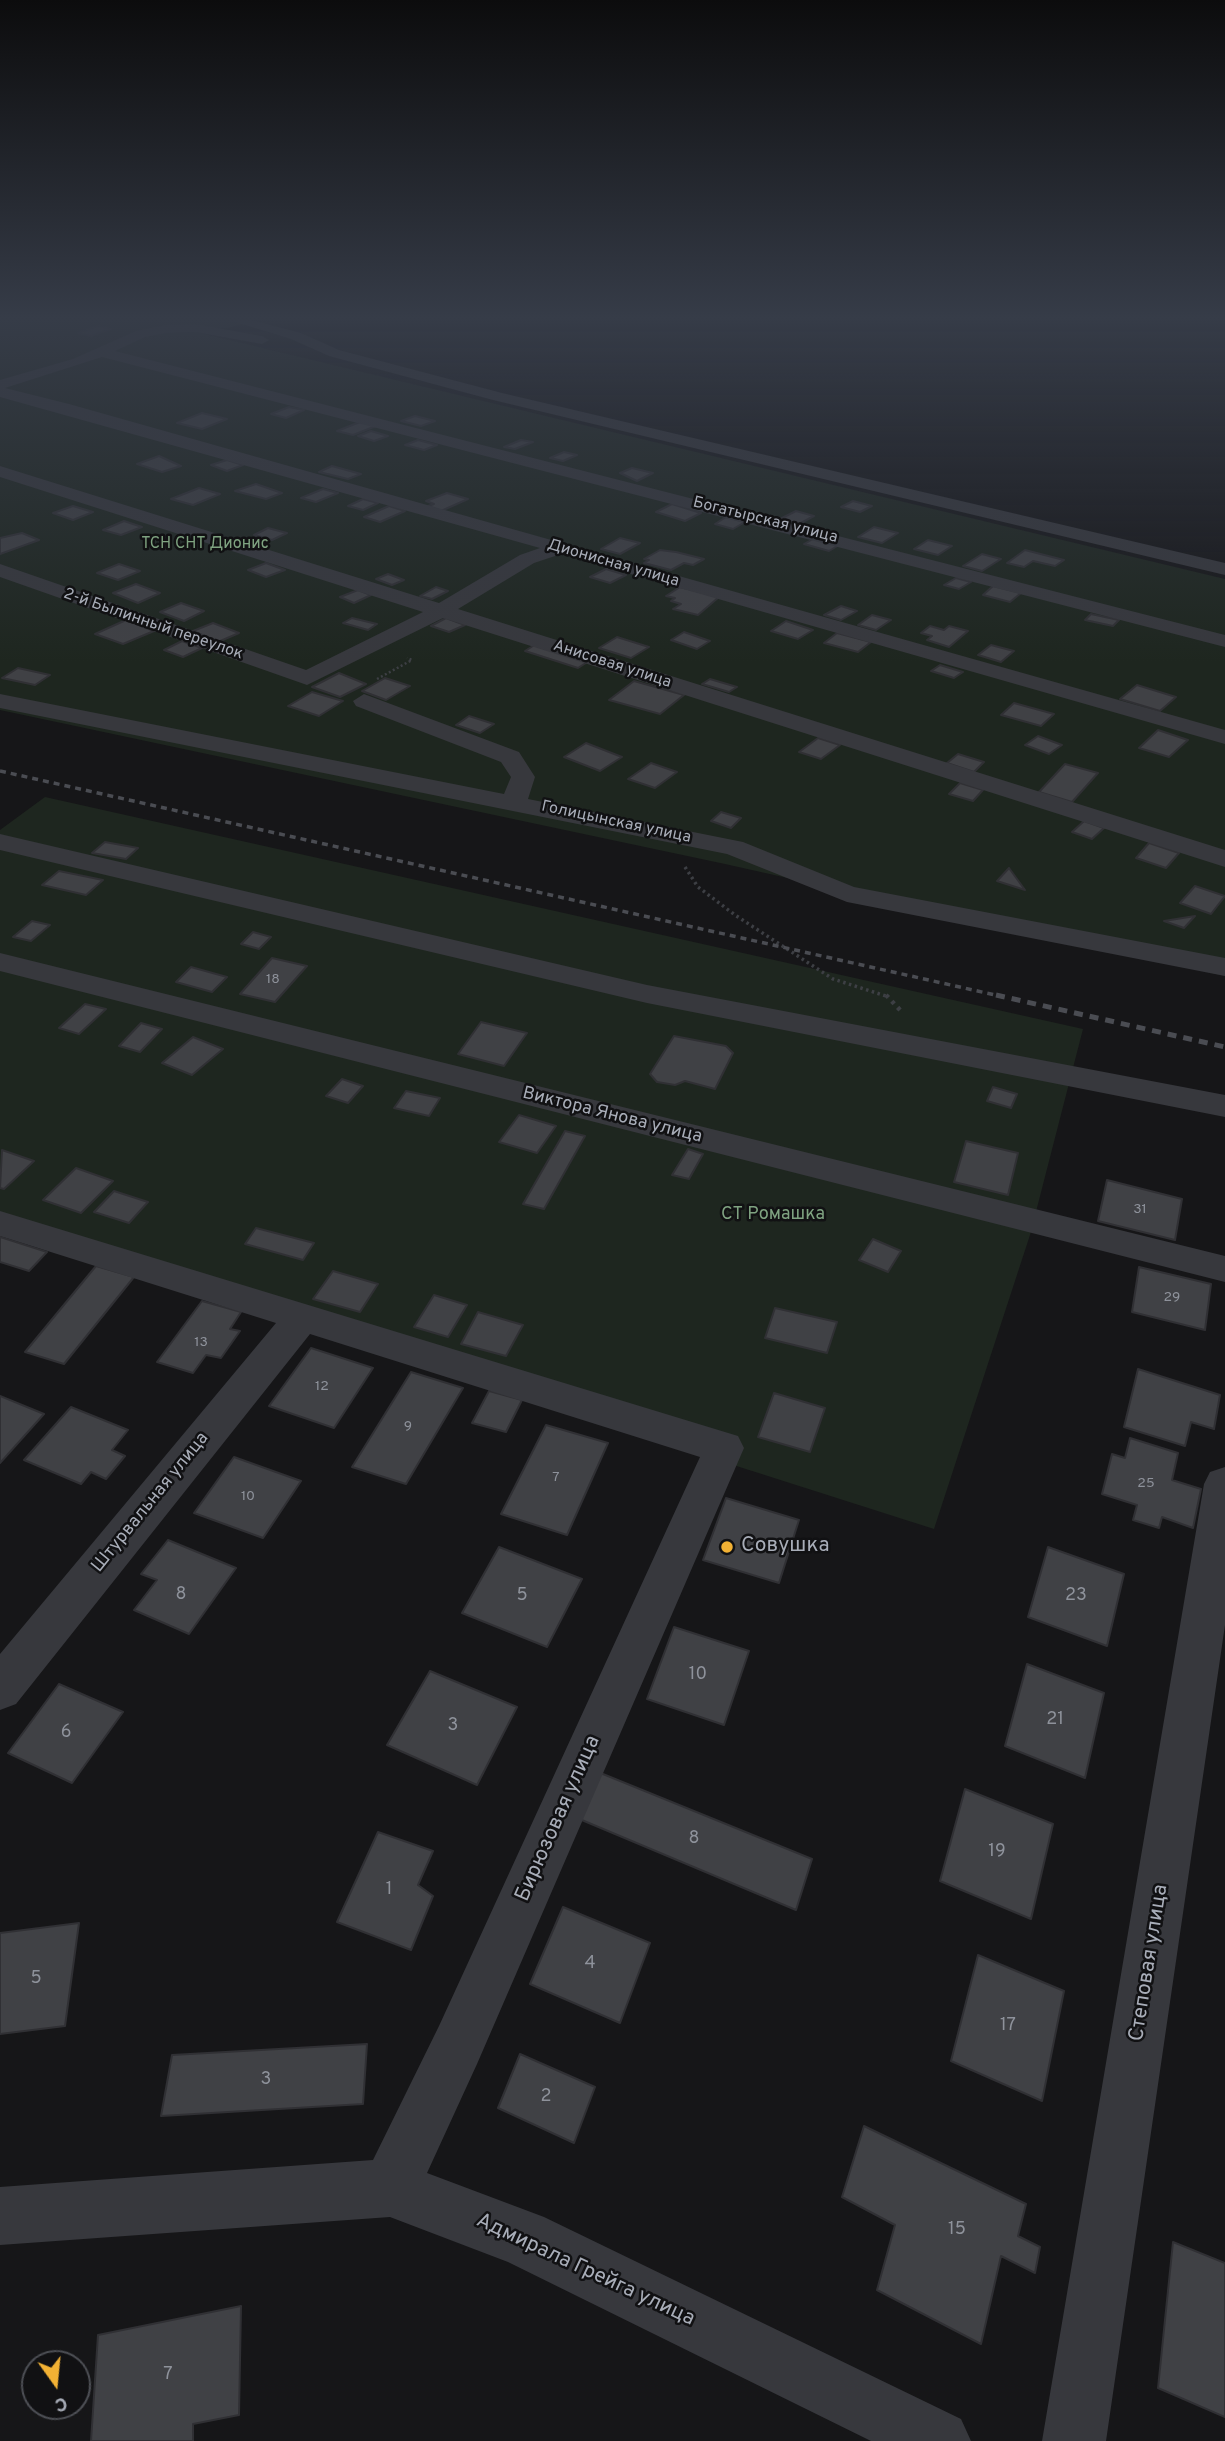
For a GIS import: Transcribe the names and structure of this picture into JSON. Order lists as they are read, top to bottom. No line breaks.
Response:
{"streets":{"street":["Богатырская улица","Дионисная улица","2-й Былинный переулок","Анисовая улица","Голицынская улица","Виктора Янова улица","Штурвальная улица","Бирюзовая улица","Степовая улица","Адмирала Грейга улица"]},"crossings":[["2-й Былинный переулок","Анисовая улица"],["Штурвальная улица","Бирюзовая улица"],["Бирюзовая улица","Адмирала Грейга улица"]],"parks":["ТСН СНТ Дионис","СТ Ромашка"],"places":["Совушка"],"house_numbers":["18","31","29","13","12","9","7","25","10","8","5","23","10","21","3","6","8","19","1","4","5","17","3","2","15","7"],"north":"bottom"}
